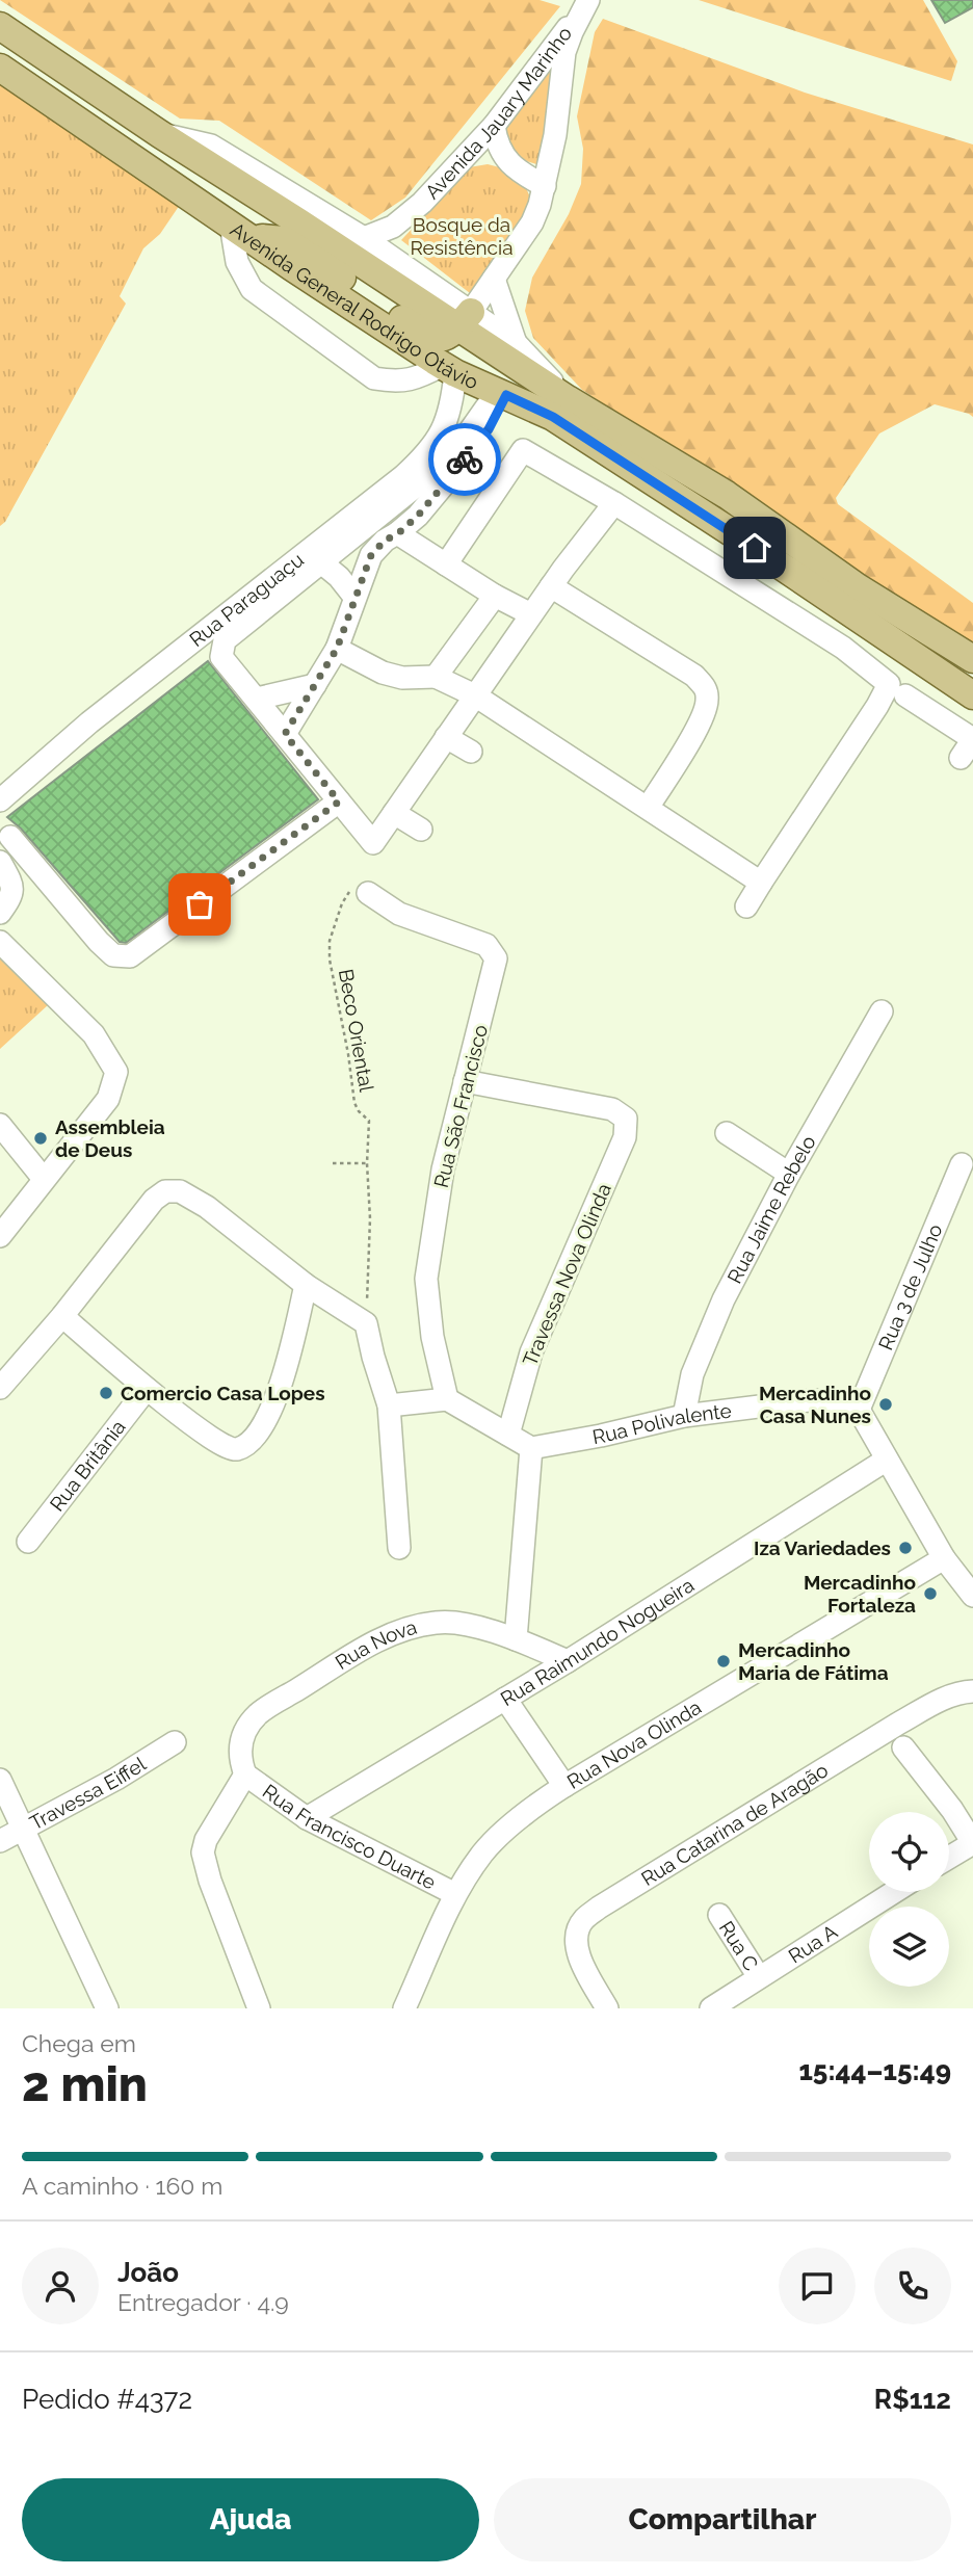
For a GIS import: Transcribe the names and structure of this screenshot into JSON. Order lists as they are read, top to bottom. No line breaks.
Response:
{"streets":{"main road":["Avenida General Rodrigo Otávio"],"street":["Avenida Jauary Marinho","Rua Paraguaçu","Rua São Francisco","Rua Jaime Rebelo","Travessa Nova Olinda","Rua 3 de Julho","Rua Polivalente","Rua Britânia","Rua Raimundo Nogueira","Rua Nova","Rua Nova Olinda","Travessa Eiffel","Rua Catarina de Aragão","Rua Francisco Duarte","Rua A","Rua C"],"path":["Beco Oriental"]},"crossings":[["Avenida Jauary Marinho","Avenida General Rodrigo Otávio"],["Avenida General Rodrigo Otávio","Rua Paraguaçu"],["Beco Oriental","Rua São Francisco"],["Rua São Francisco","Travessa Nova Olinda"],["Rua Jaime Rebelo","Rua Polivalente"],["Rua 3 de Julho","Rua Polivalente"],["Rua Raimundo Nogueira","Rua Nova"],["Rua Raimundo Nogueira","Rua Francisco Duarte"],["Rua Nova","Rua Francisco Duarte"],["Rua Nova Olinda","Rua Francisco Duarte"],["Rua A","Rua C"]],"parks":["Bosque da Resistência"],"places":["Assembleia de Deus","Comercio Casa Lopes","Mercadinho Casa Nunes","Iza Variedades","Mercadinho Fortaleza","Mercadinho Maria de Fátima"],"page":{"heading":["2 min","Chega em","15:44–15:49"],"panel":["João","Entregador · 4.9","Pedido #4372","R$112"],"bar":"A caminho · 160 m","buttons":["Ajuda","Compartilhar"]}}
